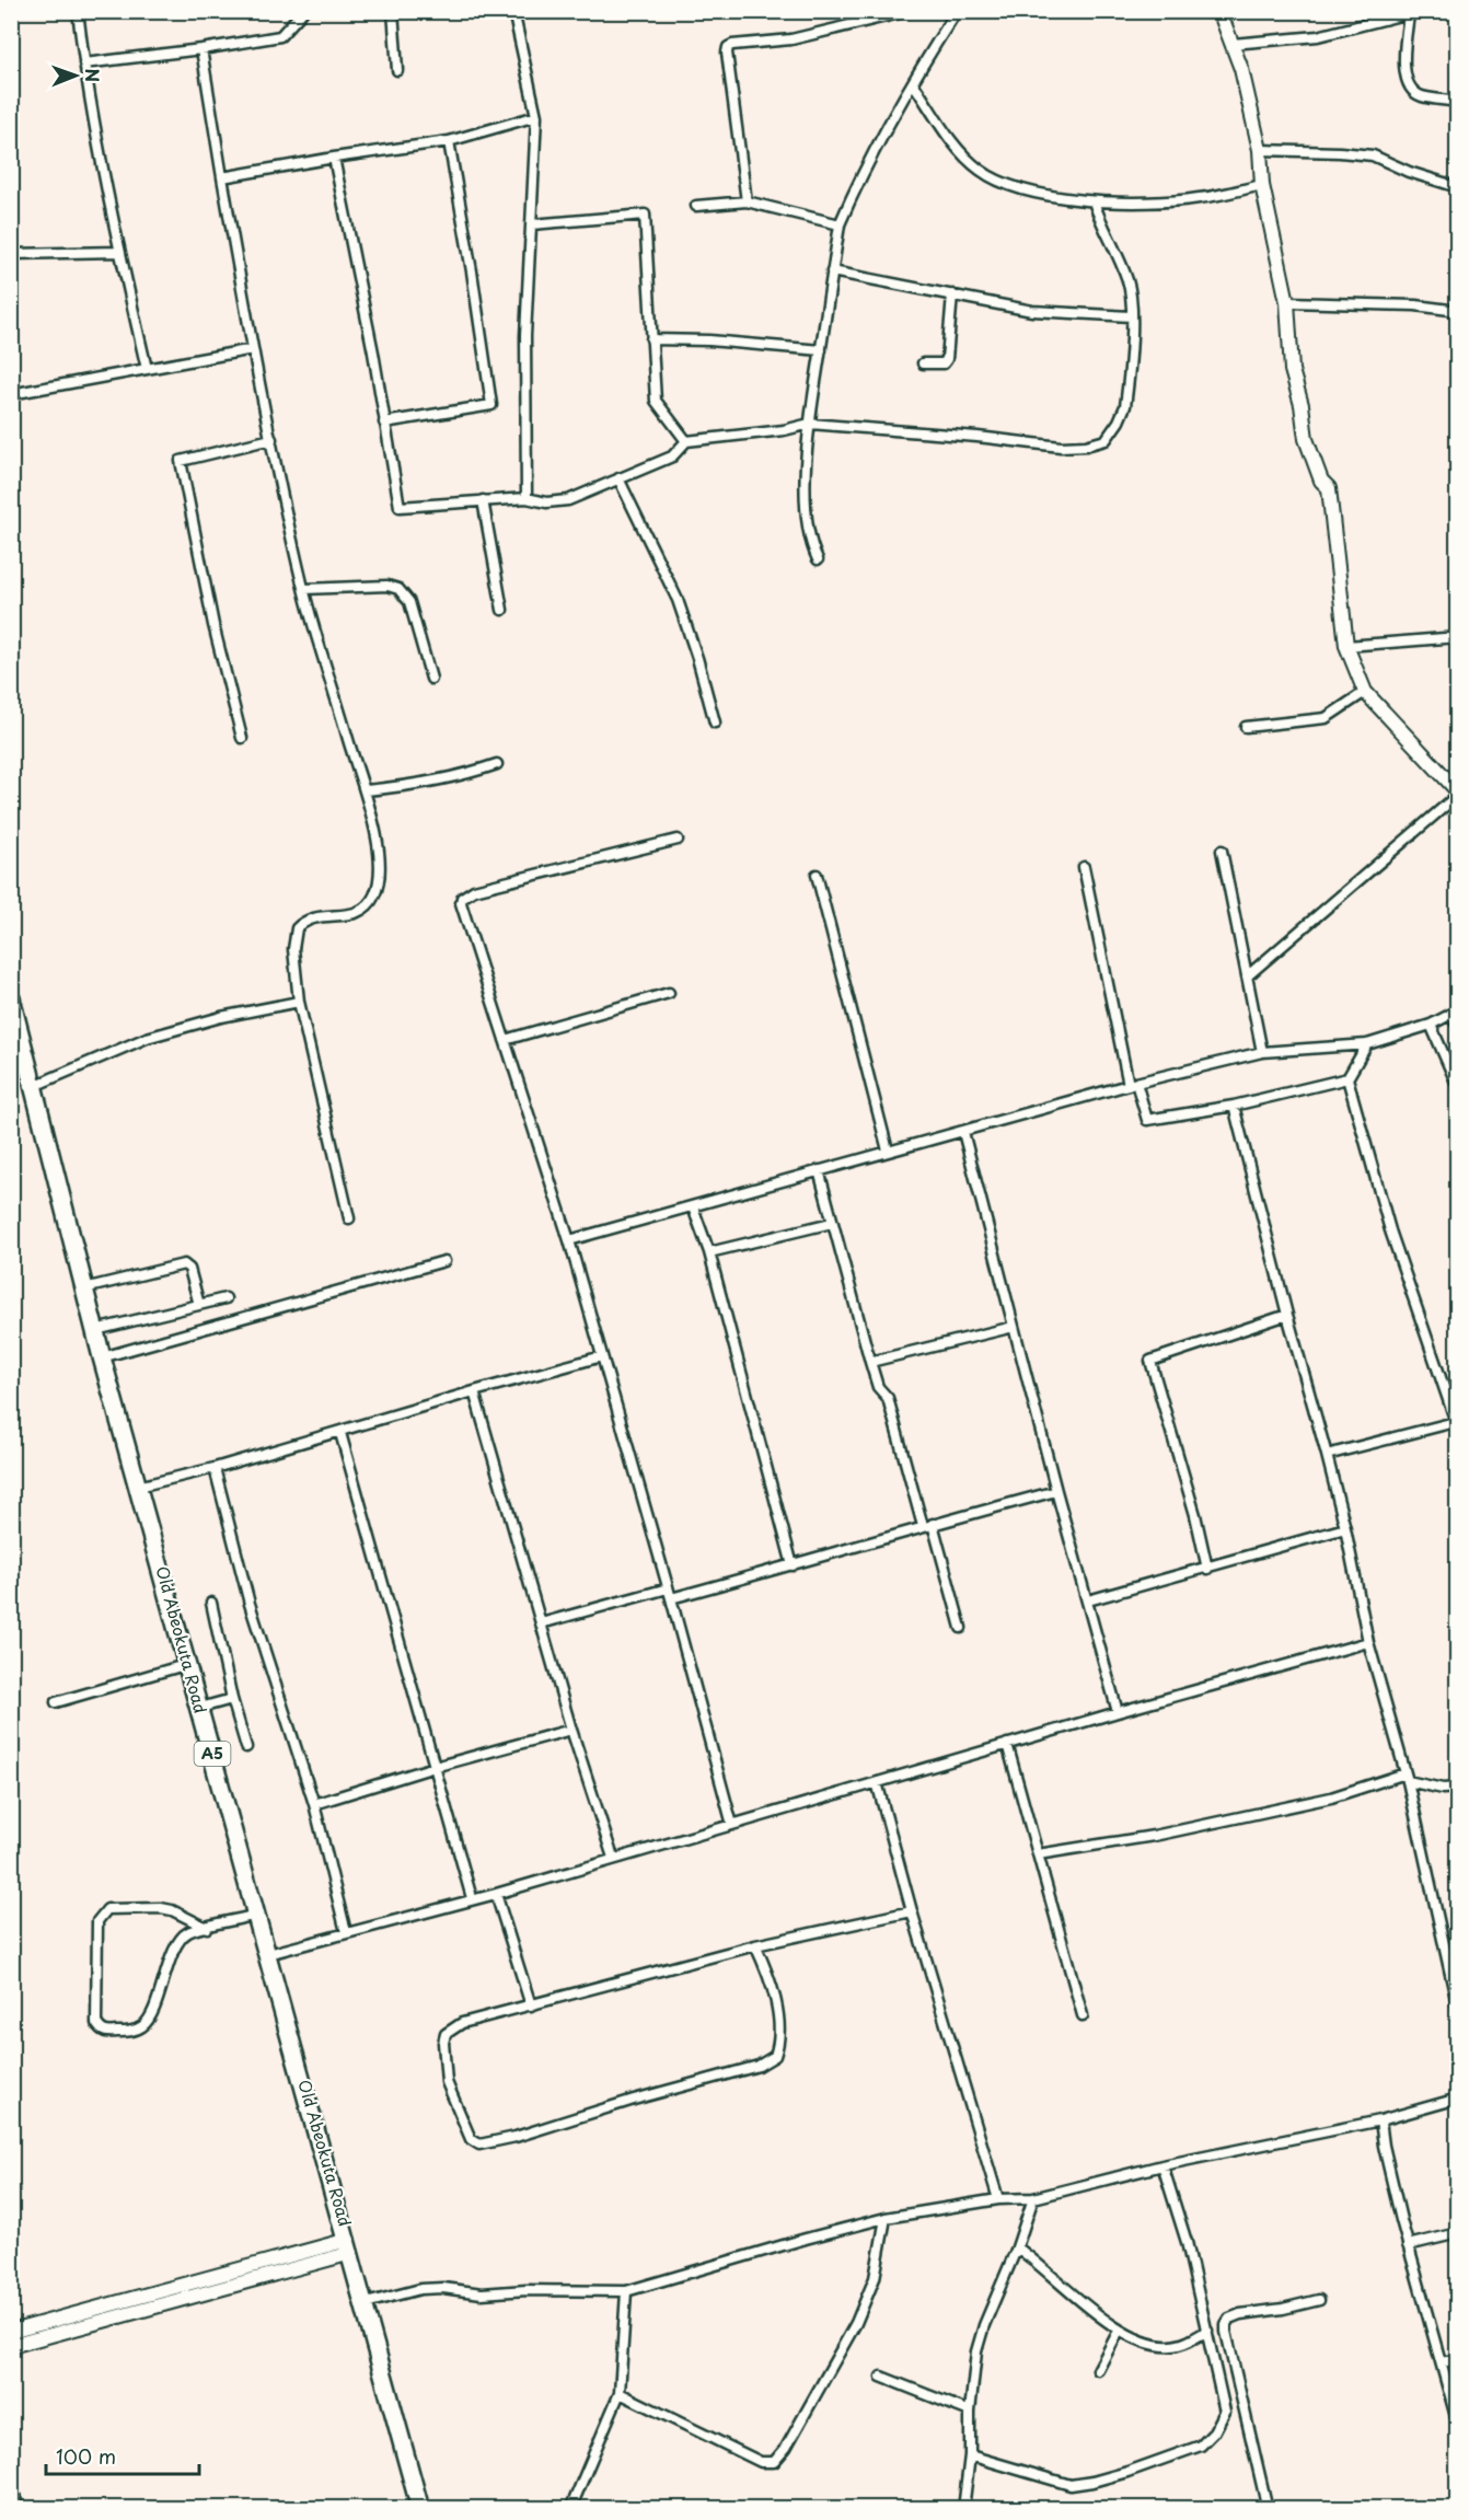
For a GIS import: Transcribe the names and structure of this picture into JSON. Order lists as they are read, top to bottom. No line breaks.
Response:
{"streets":{"highway":["Old Abeokuta Road","A5"]},"scale_bar":"100 m","north":"right"}
